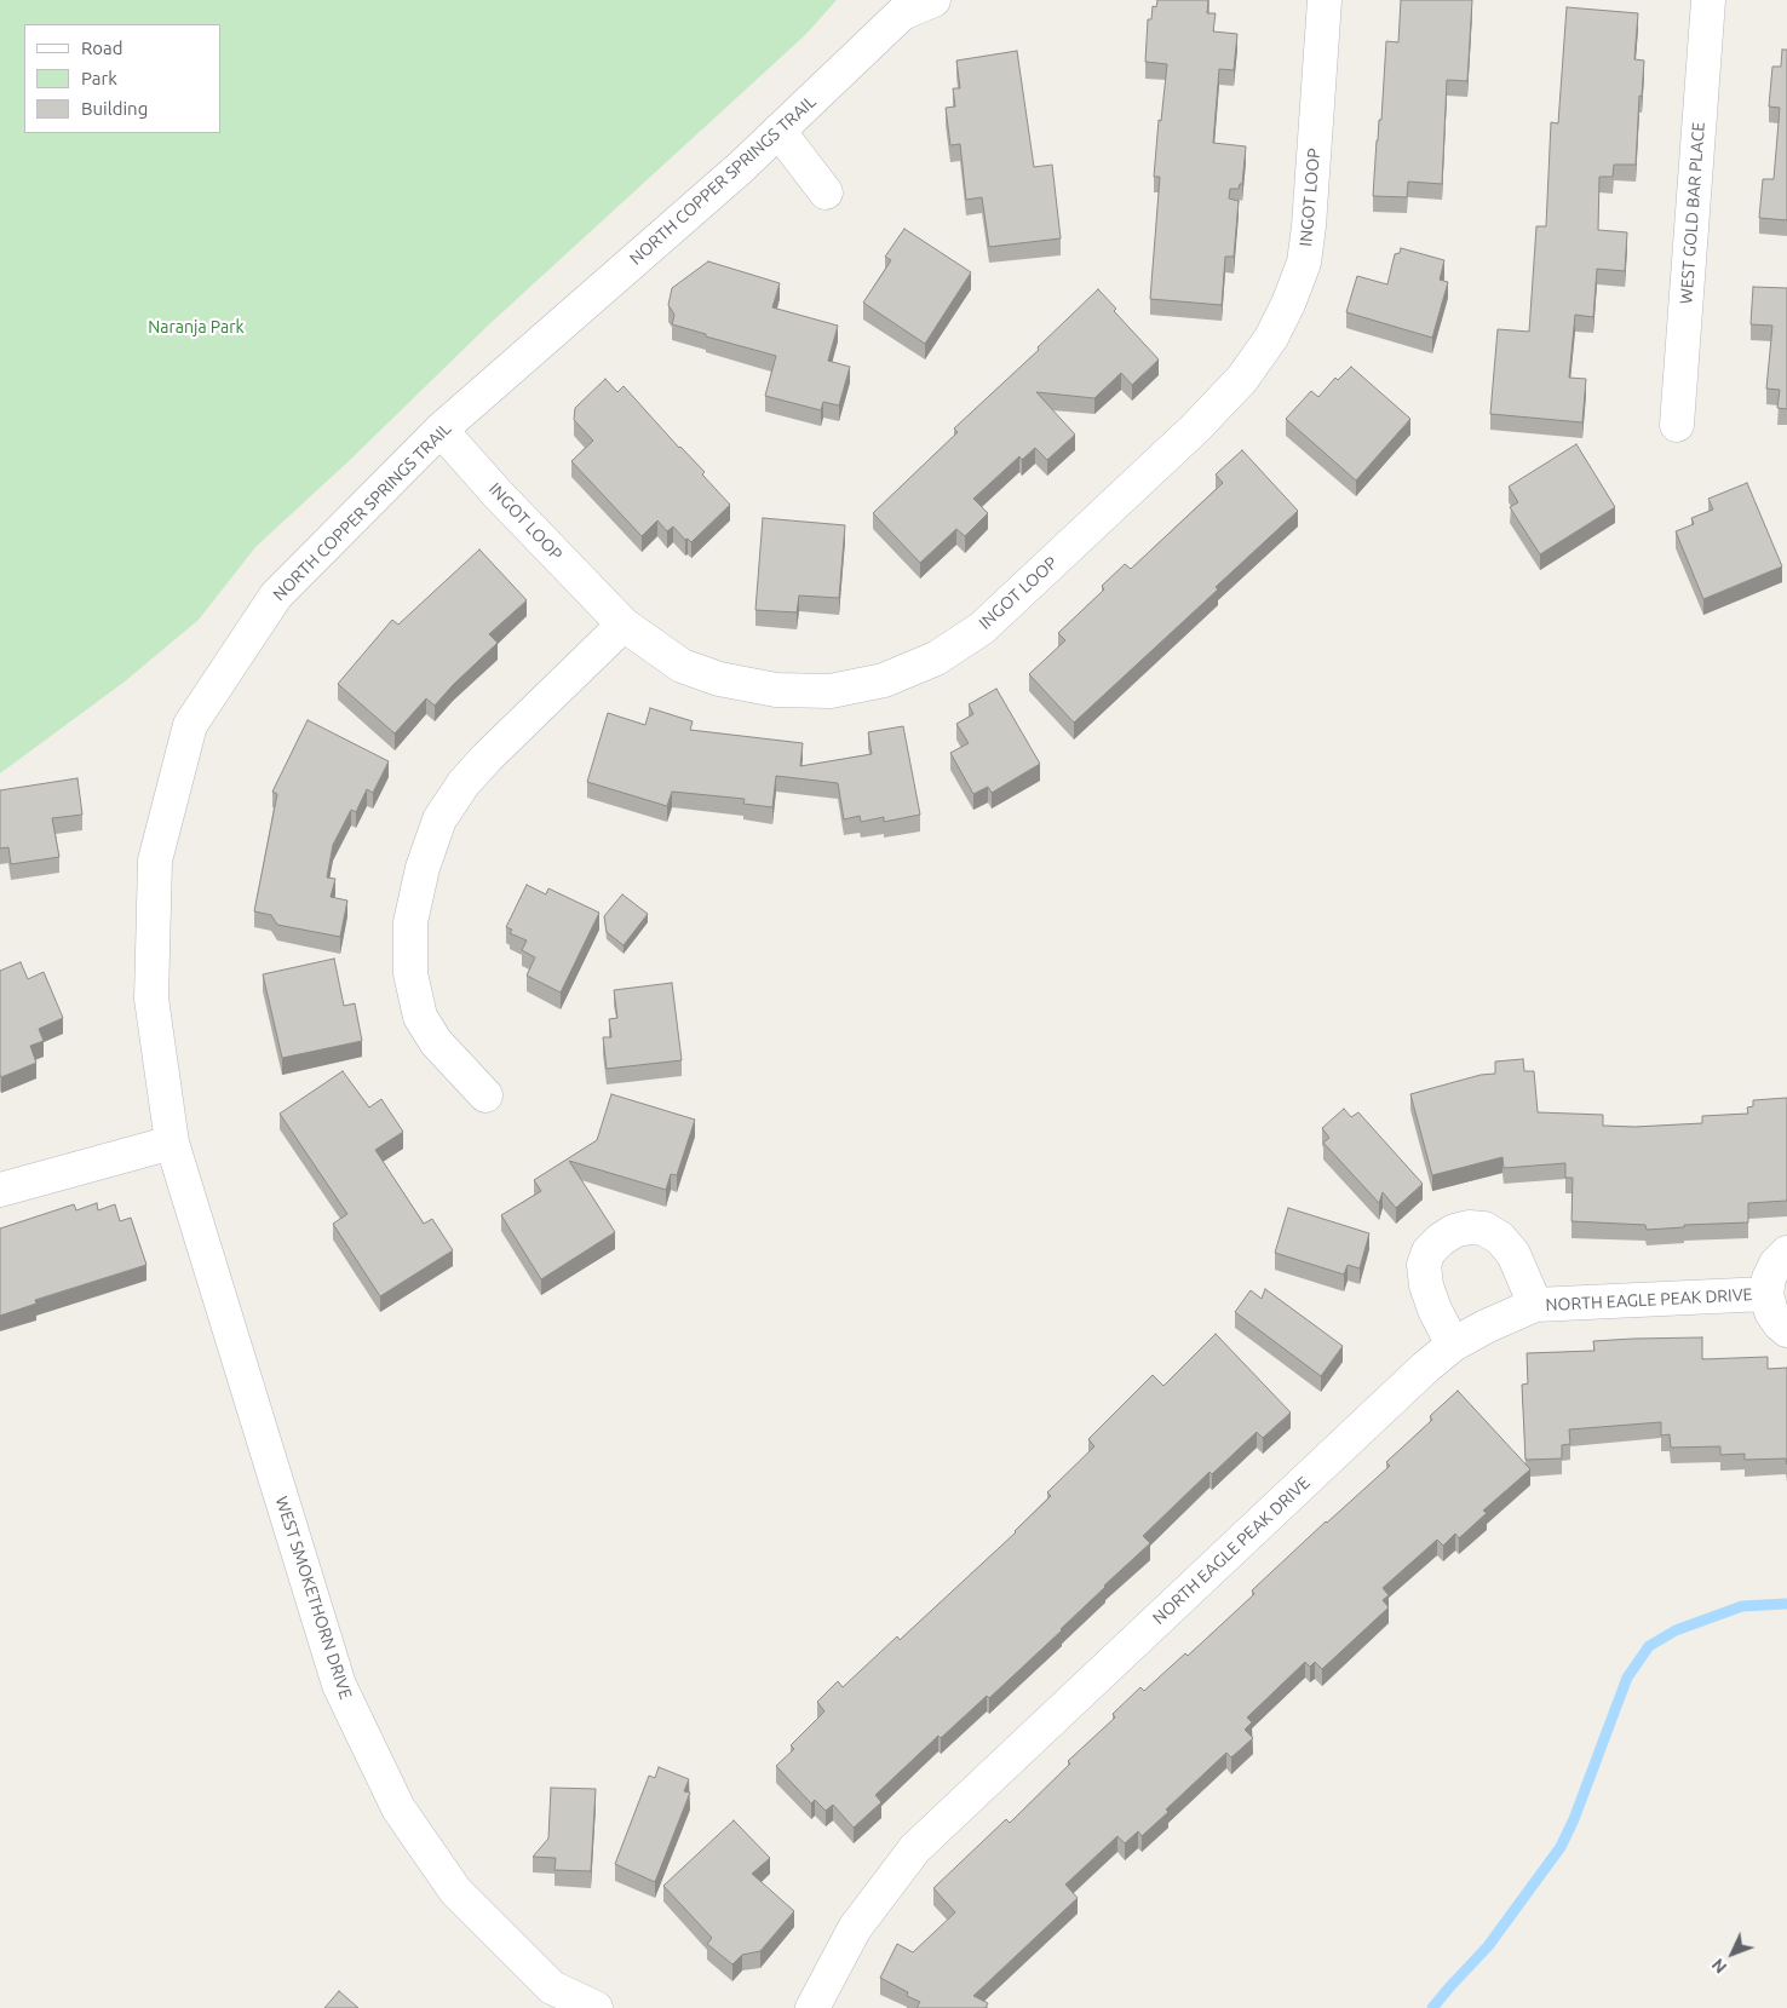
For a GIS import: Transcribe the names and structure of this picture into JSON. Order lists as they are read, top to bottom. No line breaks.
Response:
{"streets":{"street":["NORTH COPPER SPRINGS TRAIL","INGOT LOOP","WEST GOLD BAR PLACE","NORTH EAGLE PEAK DRIVE","WEST SMOKETHORN DRIVE"]},"crossings":[["NORTH COPPER SPRINGS TRAIL","INGOT LOOP"],["NORTH COPPER SPRINGS TRAIL","WEST SMOKETHORN DRIVE"]],"parks":["Naranja Park"],"legend":["Road","Park","Building"],"north":"bottom left"}
